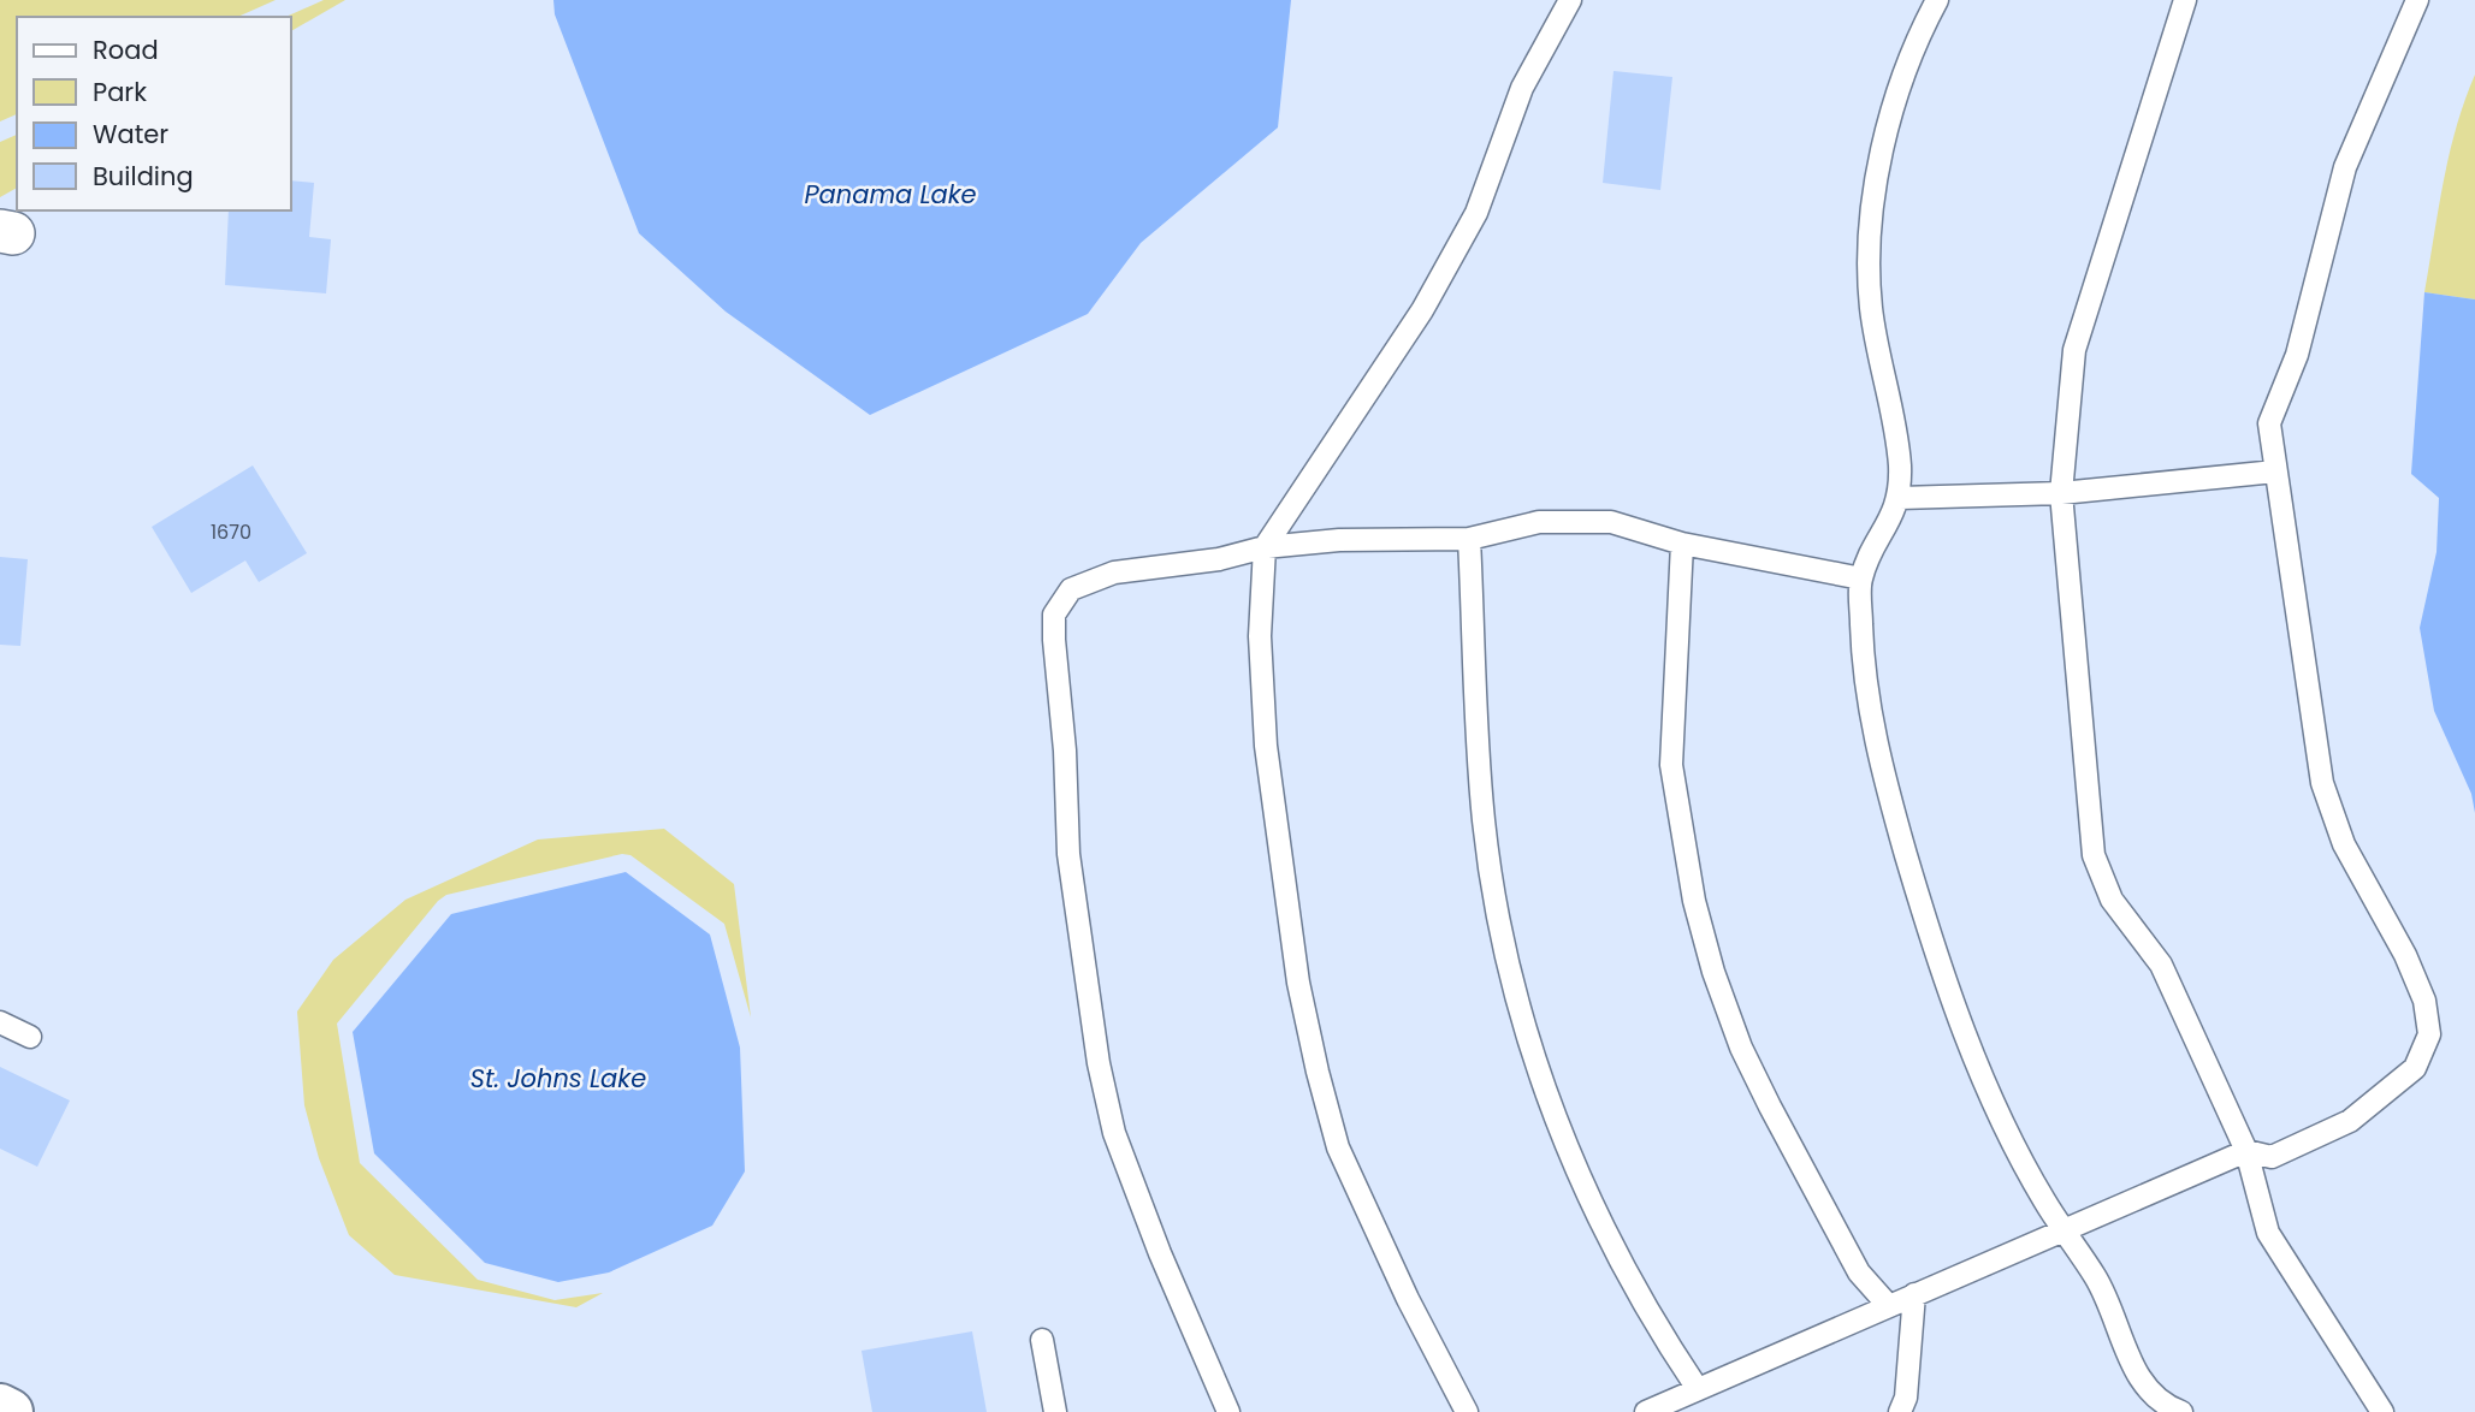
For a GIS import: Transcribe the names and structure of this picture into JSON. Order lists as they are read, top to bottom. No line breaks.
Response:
{"water":["Panama Lake","St. Johns Lake"],"house_numbers":["1670"],"legend":["Road","Park","Water","Building"]}
